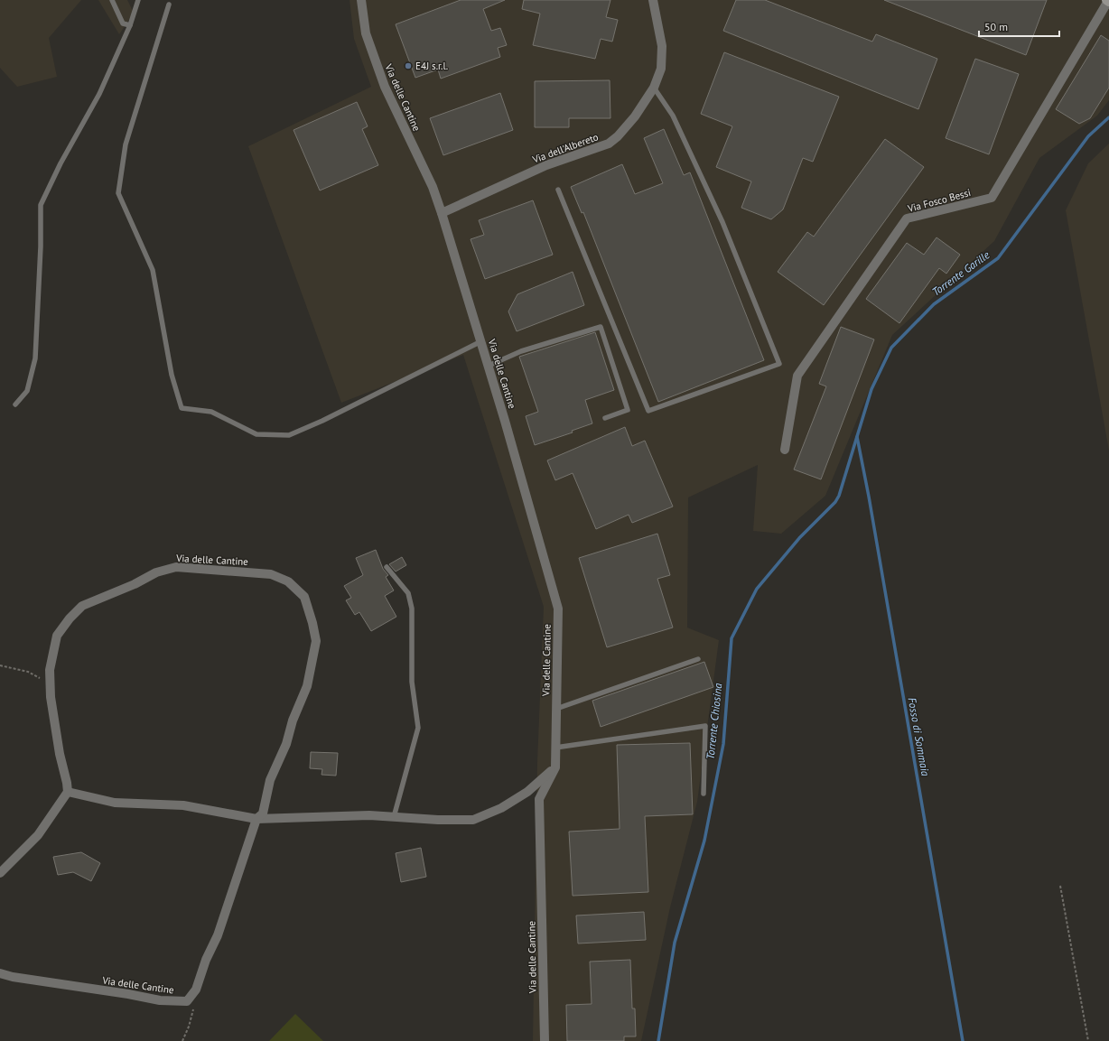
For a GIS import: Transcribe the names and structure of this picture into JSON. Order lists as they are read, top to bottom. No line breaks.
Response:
{"streets":{"street":["Via delle Cantine","Via dell'Albereto","Via Fosco Bessi"]},"crossings":[["Via delle Cantine","Via dell'Albereto"]],"water":["Torrente Garille","Torrente Chiosina","Fosso di Sommaia"],"places":["E4J s.r.l."],"scale_bar":"50 m"}
